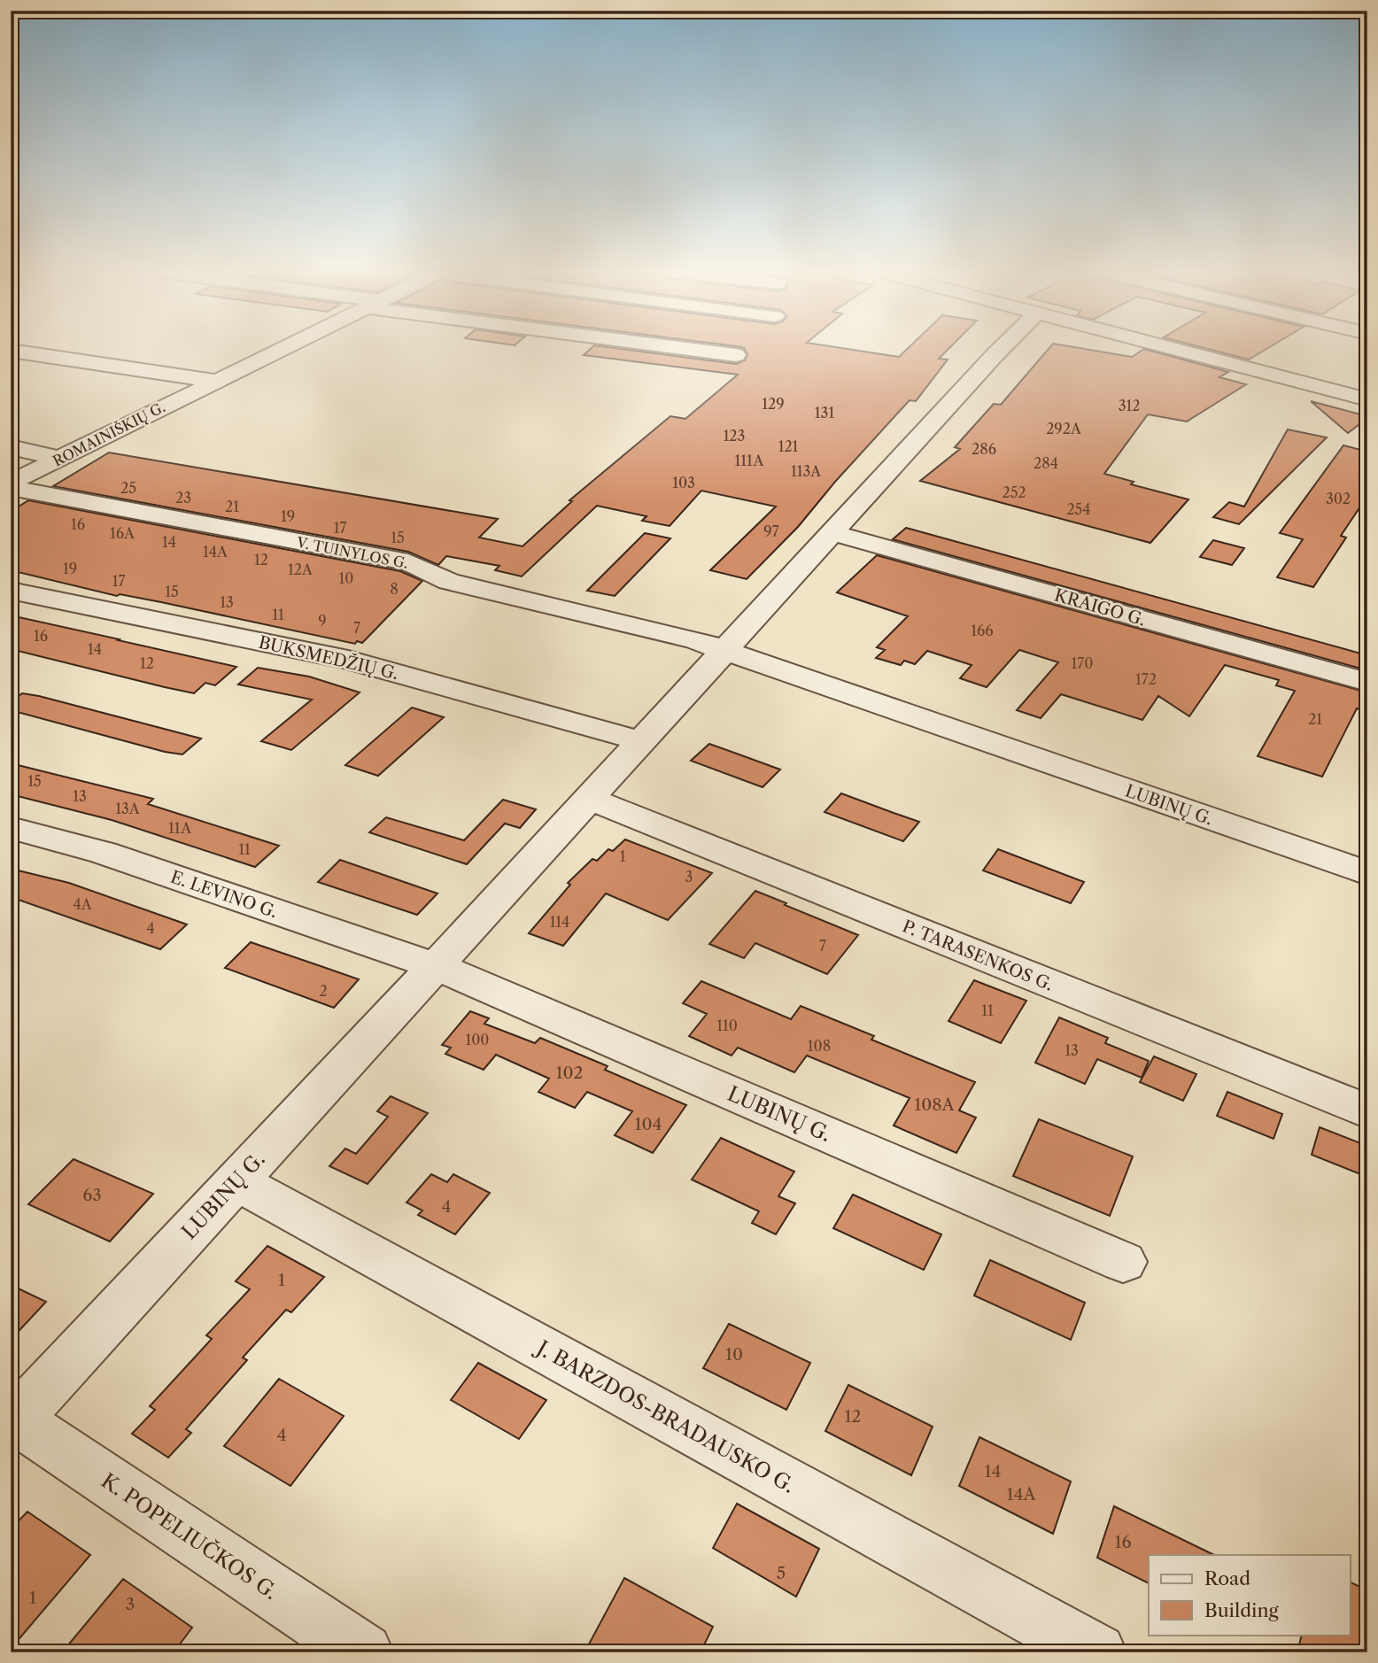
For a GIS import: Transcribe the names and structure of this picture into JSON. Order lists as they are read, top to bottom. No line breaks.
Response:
{"streets":{"street":["ROMAINIŠKIŲ G.","V. TUINYLOS G.","KRAIGO G.","BUKSMEDŽIŲ G.","LUBINŲ G.","E. LEVINO G.","P. TARASENKOS G.","J. BARZDOS-BRADAUSKO G.","K. POPELIUČKOS G."]},"crossings":[["V. TUINYLOS G.","LUBINŲ G."],["KRAIGO G.","LUBINŲ G."],["BUKSMEDŽIŲ G.","LUBINŲ G."],["LUBINŲ G.","E. LEVINO G."],["LUBINŲ G.","P. TARASENKOS G."],["LUBINŲ G.","J. BARZDOS-BRADAUSKO G."],["LUBINŲ G.","K. POPELIUČKOS G."]],"house_numbers":["129","312","131","292A","123","121","286","111A","284","113A","103","25","252","23","302","21","254","19","16","17","97","16A","15","14","14A","12","19","12A","10","17","8","15","13","11","9","7","166","16","14","12","170","172","21","15","13","13A","11A","11","1","3","4A","114","4","7","2","11","110","100","108","13","102","108A","104","63","4","1","10","12","4","14","14A","16","5","1","3"],"legend":["Road","Building"]}
